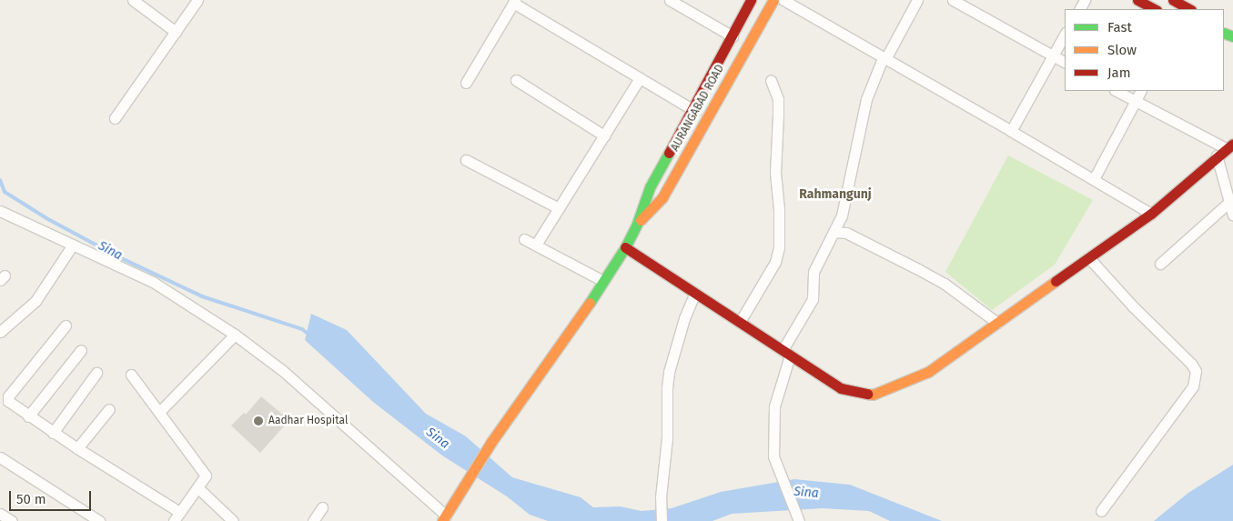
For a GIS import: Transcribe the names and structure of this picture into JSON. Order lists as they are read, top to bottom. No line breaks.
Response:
{"streets":{"main road":["AURANGABAD ROAD"]},"districts":["Rahmangunj"],"water":["Sina"],"places":["Aadhar Hospital"],"legend":["Fast","Slow","Jam"],"scale_bar":"50 m"}
